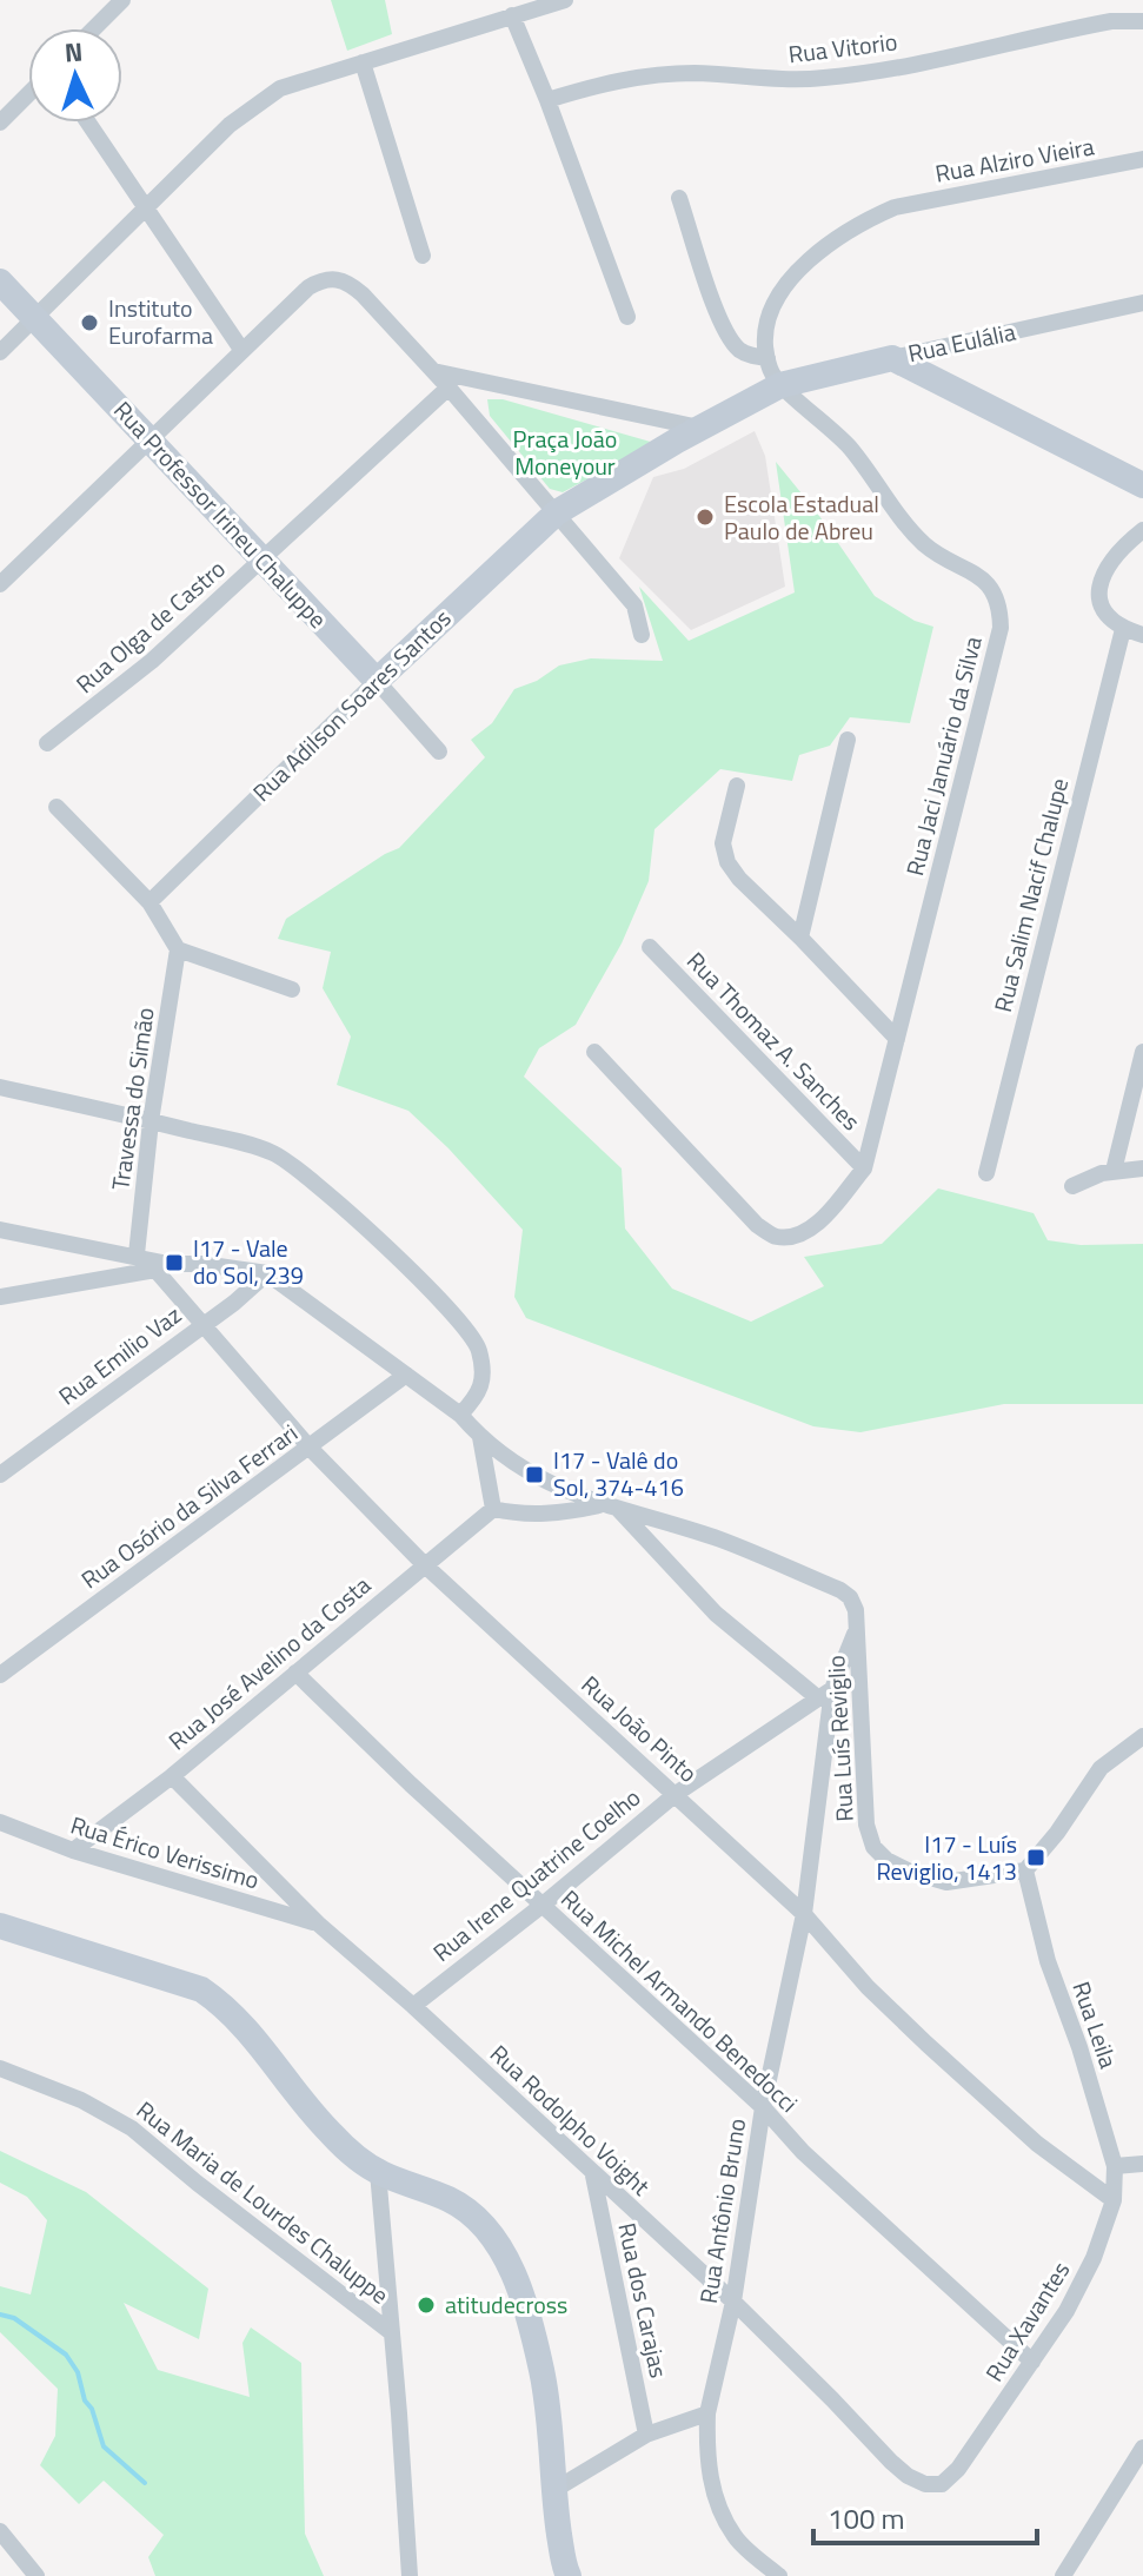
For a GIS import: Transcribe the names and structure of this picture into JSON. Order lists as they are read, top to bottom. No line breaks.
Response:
{"streets":{"street":["Rua Vitorio","Rua Alziro Vieira","Rua Eulália","Rua Professor Irineu Chaluppe","Rua Olga de Castro","Rua Adilson Soares Santos","Rua Jaci Januário da Silva","Rua Salim Nacif Chalupe","Rua Thomaz A. Sanches","Travessa do Simão","Rua Emilio Vaz","Rua Osório da Silva Ferrari","Rua José Avelino da Costa","Rua João Pinto","Rua Luís Reviglio","Rua Érico Verissimo","Rua Irene Quatrine Coelho","Rua Michel Armando Benedocci","Rua Leila","Rua Rodolpho Voight","Rua Maria de Lourdes Chaluppe","Rua Antônio Bruno","Rua dos Carajas","Rua Xavantes"]},"crossings":[["Rua Eulália","Rua Adilson Soares Santos"],["Rua Eulália","Rua Jaci Januário da Silva"],["Rua Professor Irineu Chaluppe","Rua Olga de Castro"],["Rua Professor Irineu Chaluppe","Rua Adilson Soares Santos"],["Rua Jaci Januário da Silva","Rua Thomaz A. Sanches"],["Rua Emilio Vaz","Rua João Pinto"],["Rua Osório da Silva Ferrari","Rua João Pinto"],["Rua José Avelino da Costa","Rua João Pinto"],["Rua José Avelino da Costa","Rua Érico Verissimo"],["Rua José Avelino da Costa","Rua Michel Armando Benedocci"],["Rua José Avelino da Costa","Rua Rodolpho Voight"],["Rua João Pinto","Rua Irene Quatrine Coelho"],["Rua João Pinto","Rua Antônio Bruno"],["Rua João Pinto","Rua Xavantes"],["Rua Luís Reviglio","Rua Leila"],["Rua Luís Reviglio","Rua Antônio Bruno"],["Rua Érico Verissimo","Rua Rodolpho Voight"],["Rua Irene Quatrine Coelho","Rua Michel Armando Benedocci"],["Rua Irene Quatrine Coelho","Rua Rodolpho Voight"],["Rua Irene Quatrine Coelho","Rua Antônio Bruno"],["Rua Michel Armando Benedocci","Rua Antônio Bruno"],["Rua Michel Armando Benedocci","Rua Xavantes"],["Rua Leila","Rua Xavantes"],["Rua Rodolpho Voight","Rua Antônio Bruno"],["Rua Rodolpho Voight","Rua dos Carajas"],["Rua Rodolpho Voight","Rua Xavantes"]],"parks":["Praça João Moneyour"],"places":{"other":["Instituto Eurofarma","Escola Estadual Paulo de Abreu","atitudecross"],"transit":["I17 - Vale do Sol, 239","I17 - Valê do Sol, 374-416","I17 - Luís Reviglio, 1413"]},"scale_bar":"100 m","north":"top"}
